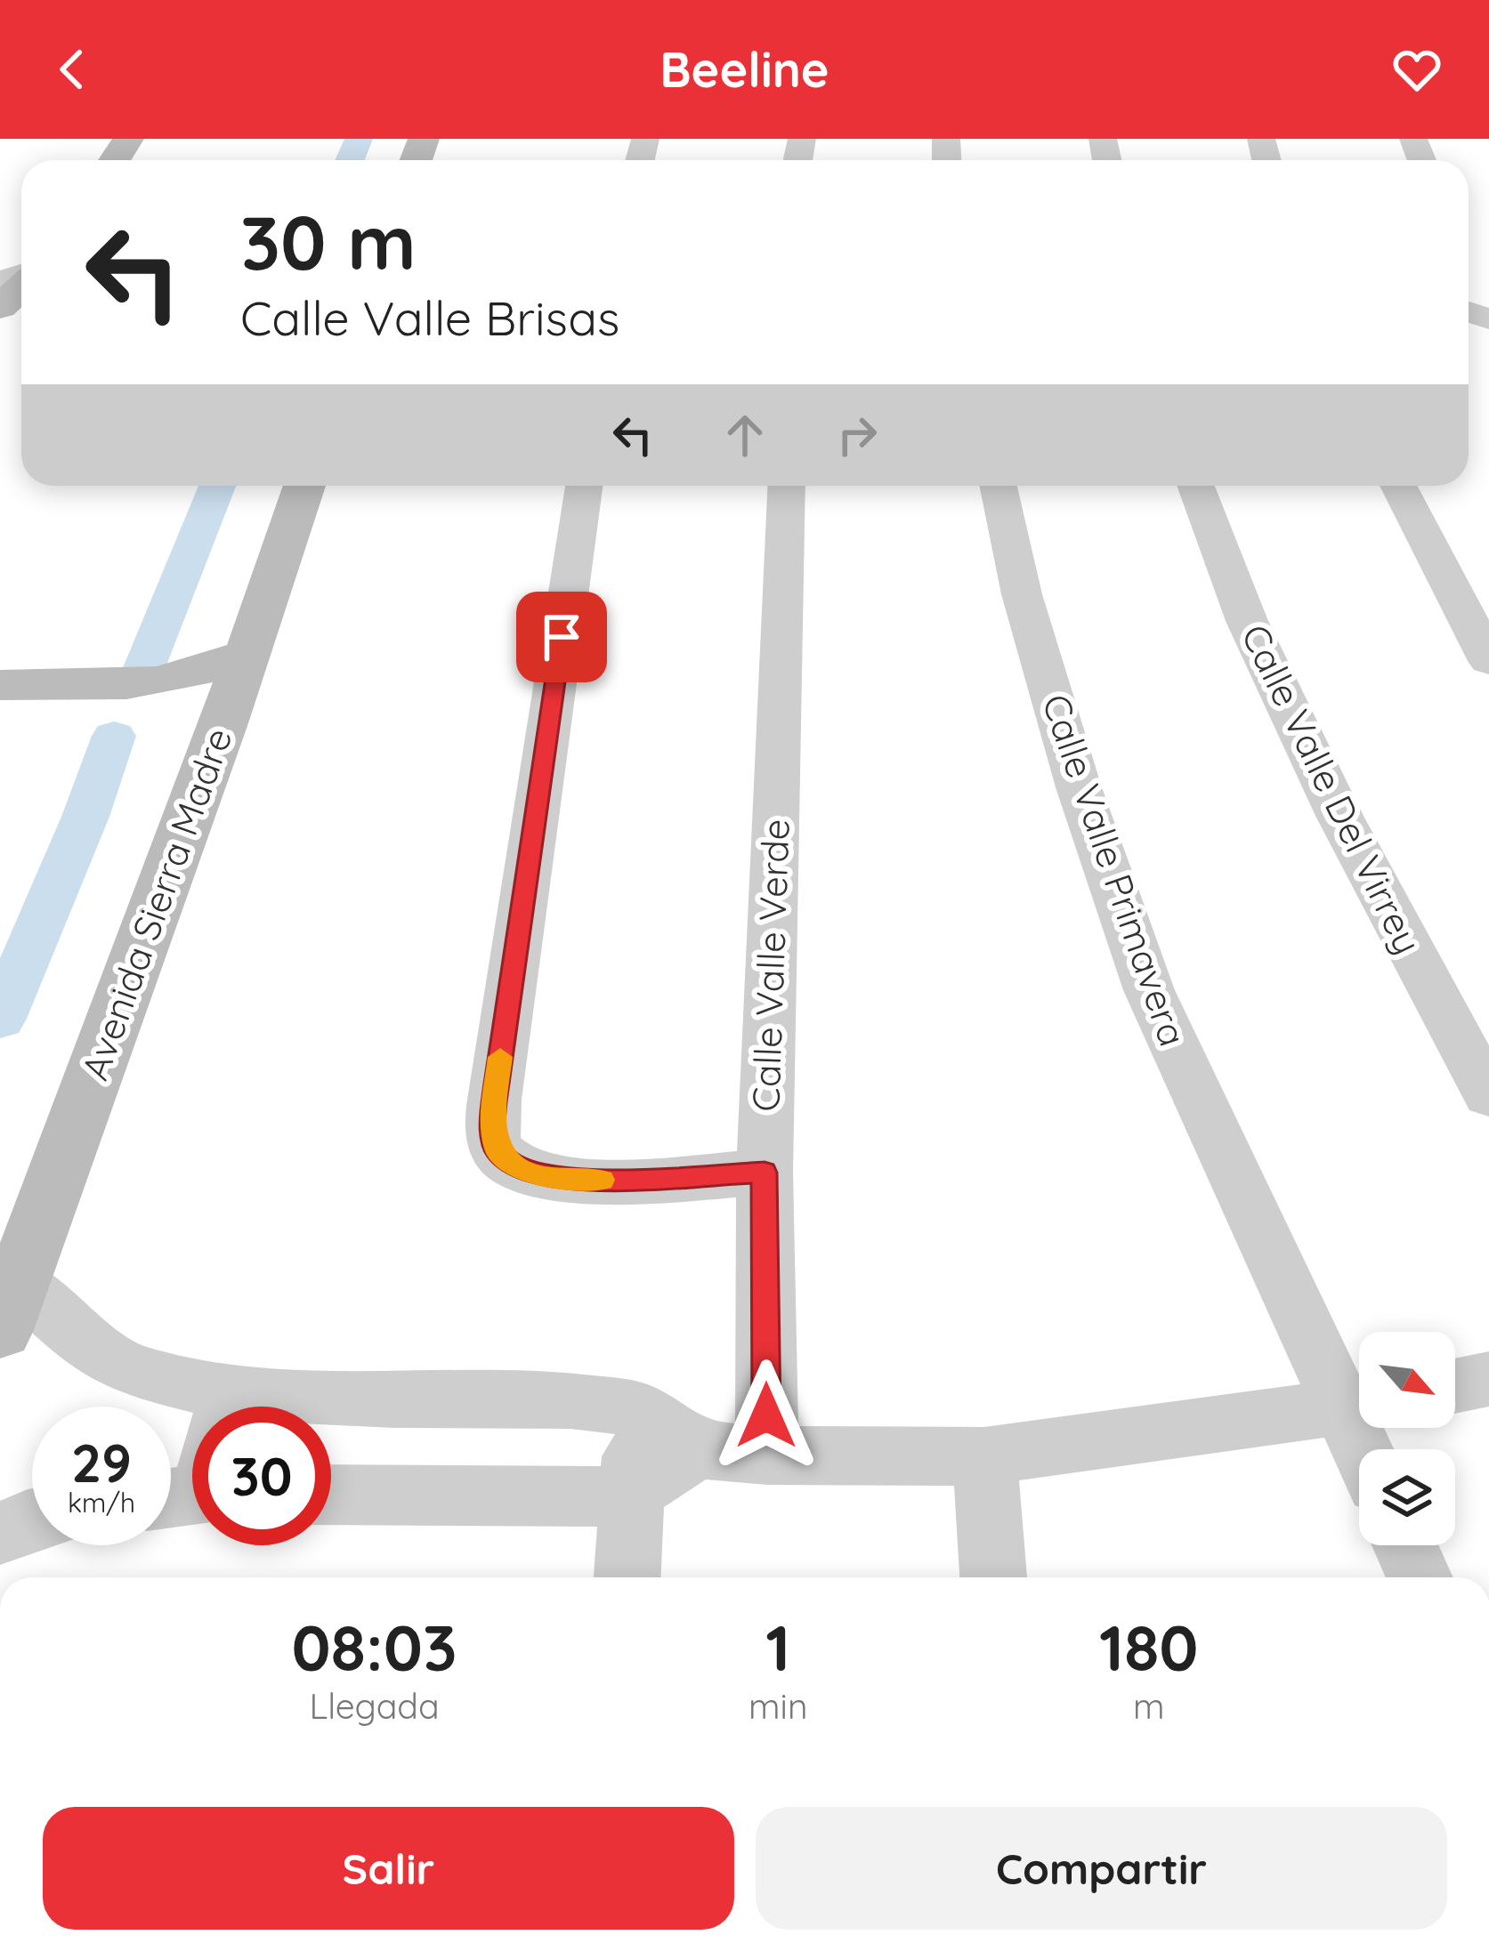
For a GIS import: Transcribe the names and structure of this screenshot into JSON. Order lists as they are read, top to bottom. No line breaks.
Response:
{"streets":{"street":["Calle Valle Del Virrey","Calle Valle Primavera","Avenida Sierra Madre","Calle Valle Verde"]},"north":"bottom right","page":{"header":"Beeline","turn":["30 m","Calle Valle Brisas"],"speed":"29 km/h","limit":"30","eta":["08:03","Llegada","1","min","180","m"],"buttons":["Salir","Compartir"]}}
